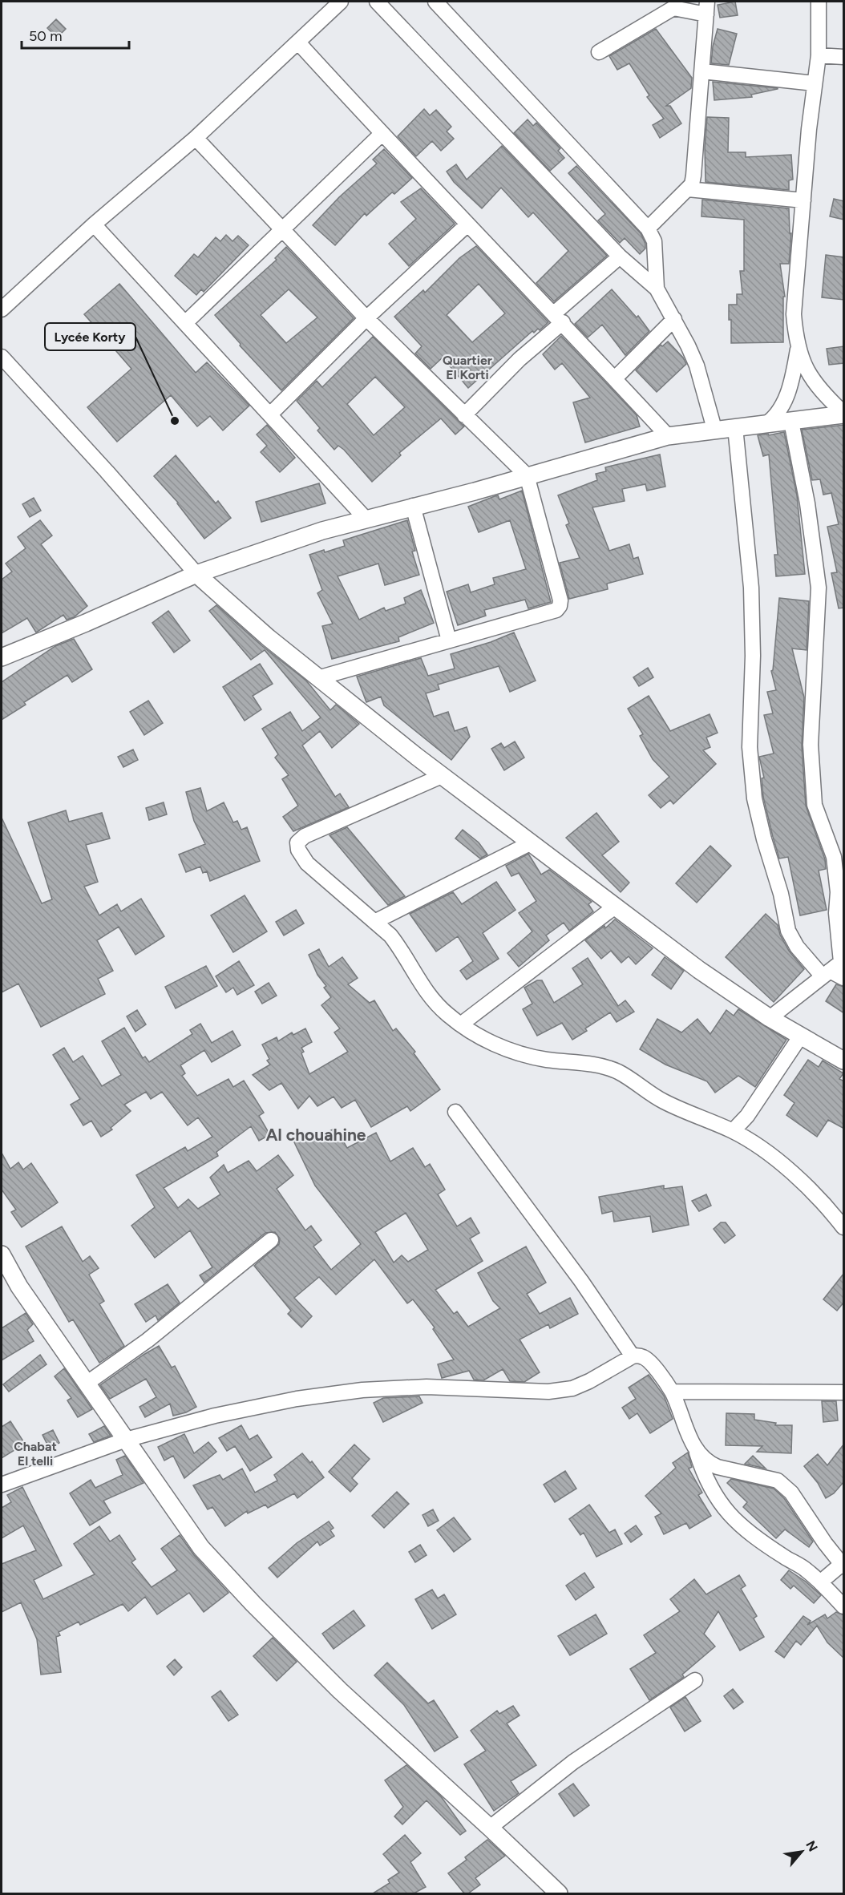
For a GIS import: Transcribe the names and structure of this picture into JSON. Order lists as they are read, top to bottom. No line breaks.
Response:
{"districts":["Quartier El Korti","Al chouahine","Chabat El telli"],"places":["Lycée Korty"],"scale_bar":"50 m","north":"top right"}
